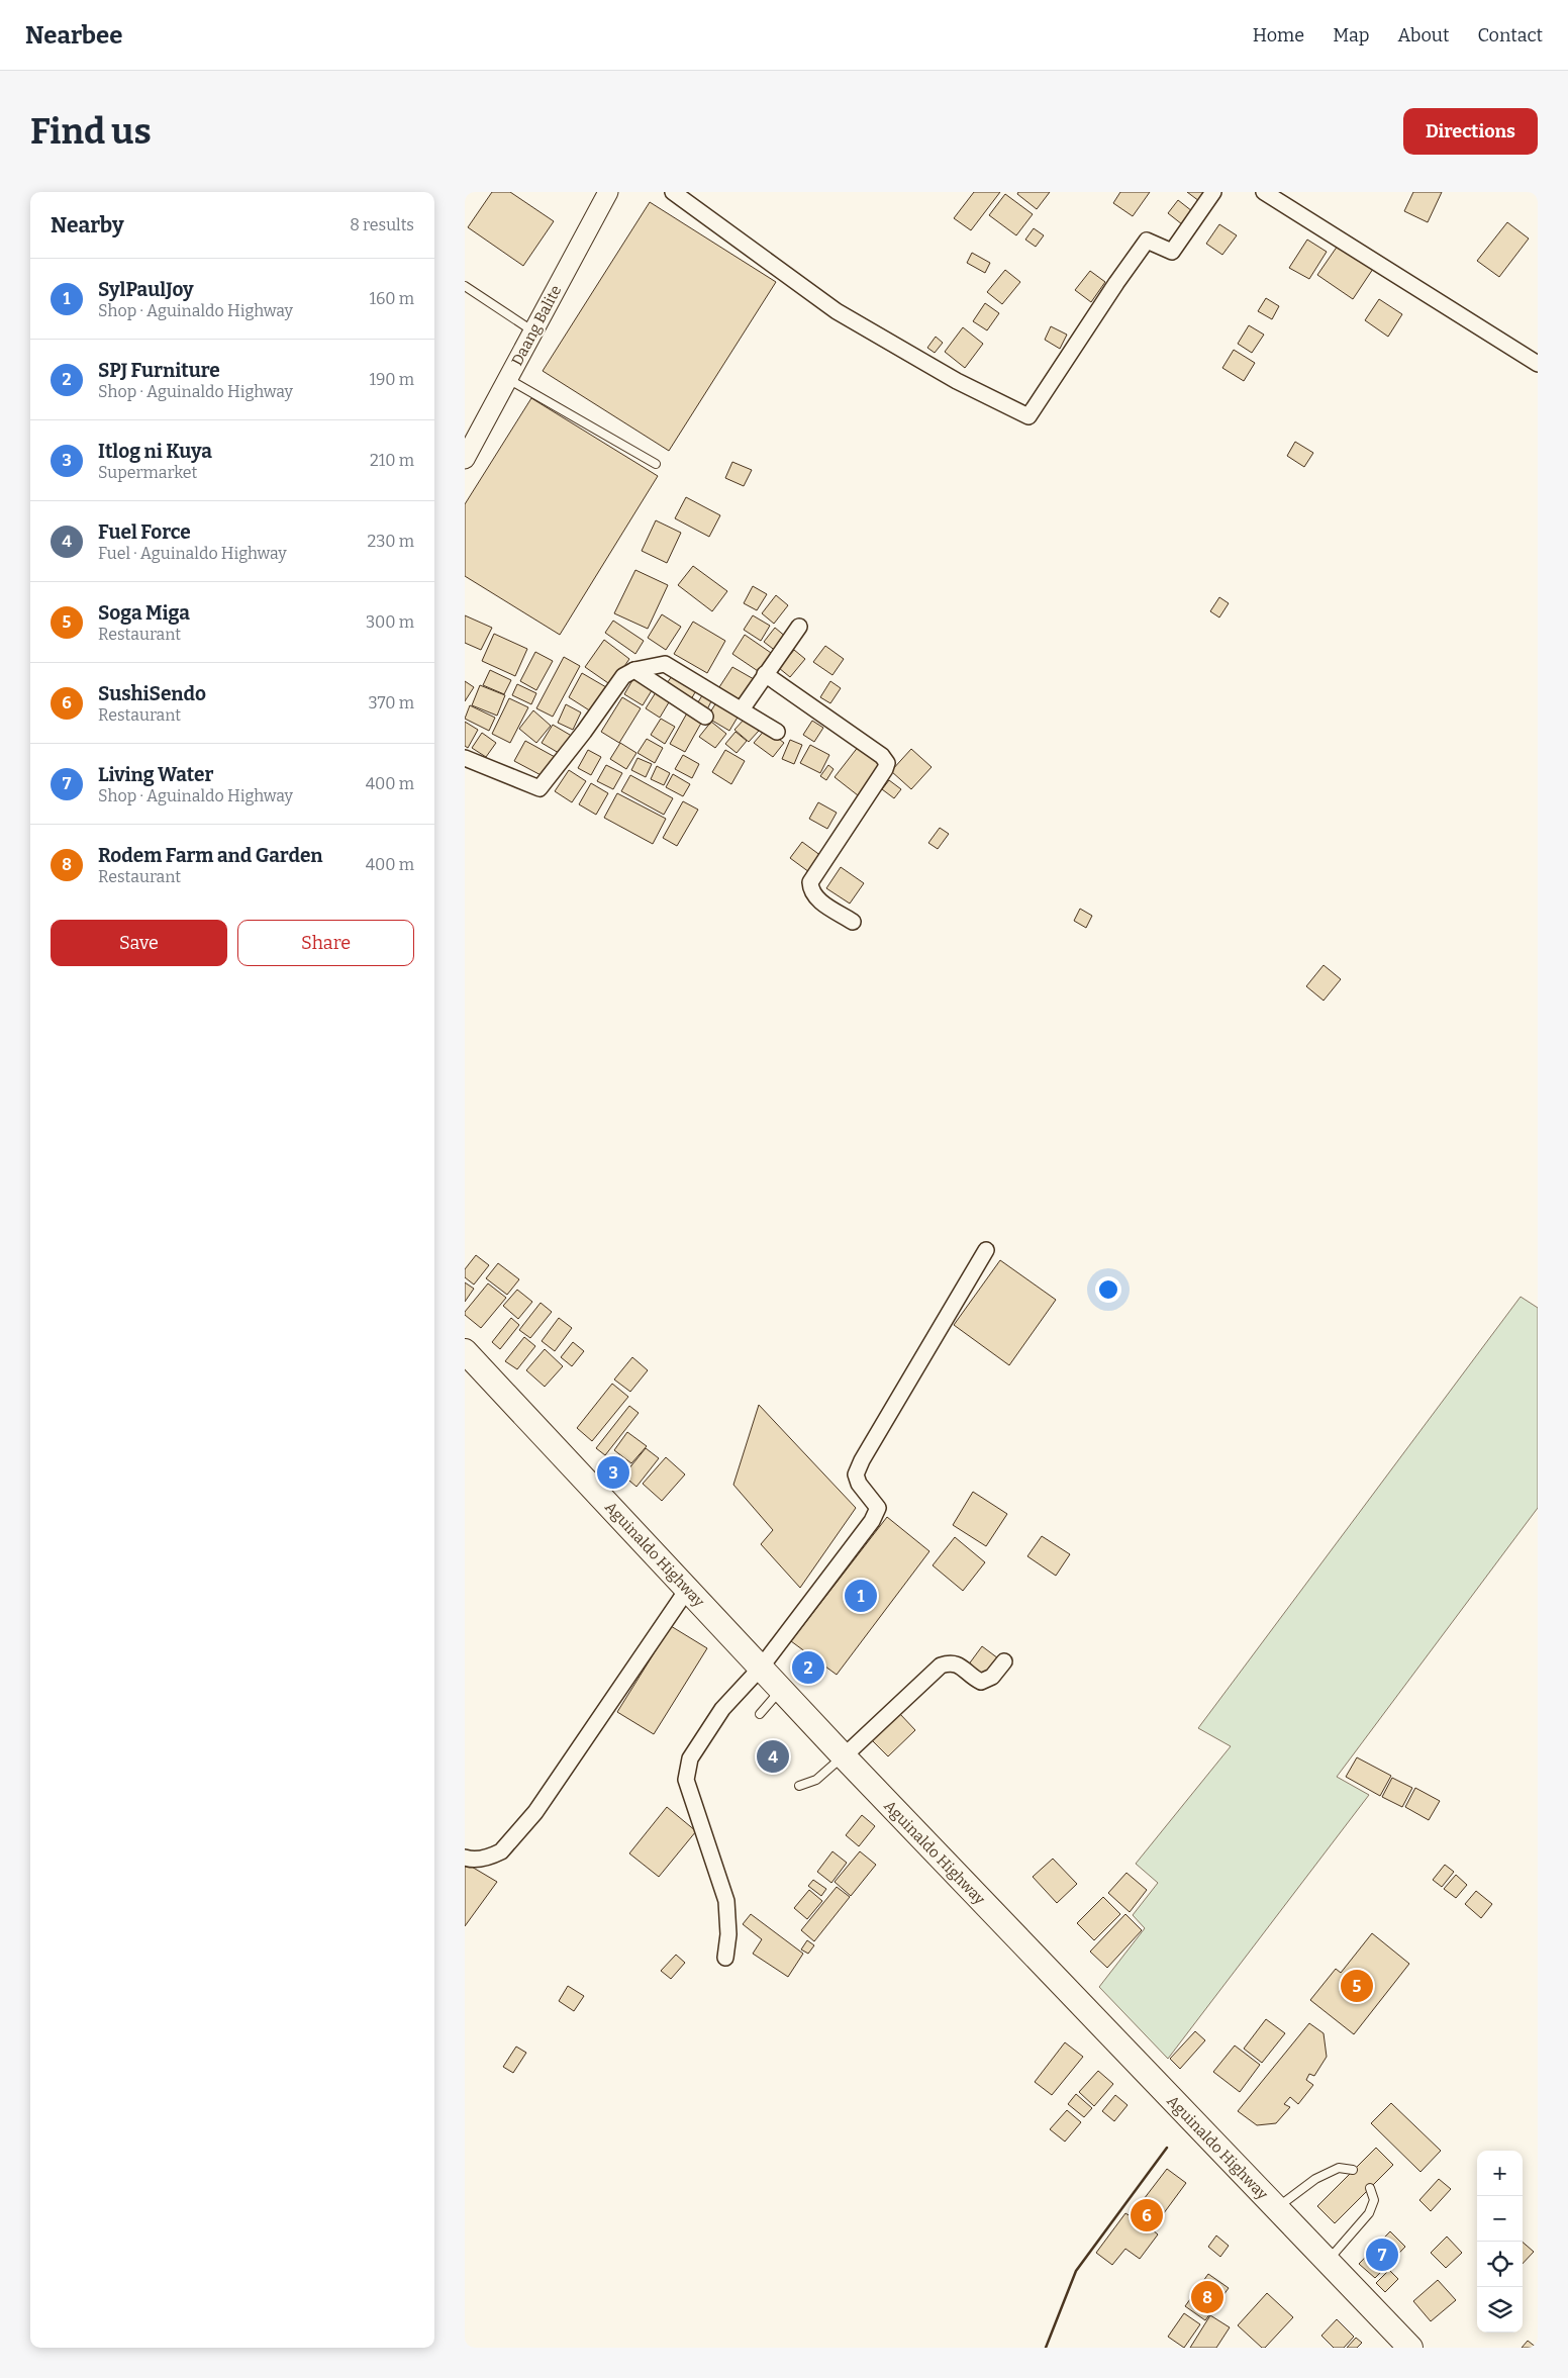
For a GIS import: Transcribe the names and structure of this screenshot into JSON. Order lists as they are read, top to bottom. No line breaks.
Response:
{"streets":{"main road":["Aguinaldo Highway"],"street":["Daang Balite"]},"page":{"header":"Nearbee","nav":["Home","Map","About","Contact"],"buttons":["Directions",["Save","Share"]],"title":"Find us","heading":["Nearby","8 results"],"list":[{"mark":"1","name":"SylPaulJoy","note":"Shop · Aguinaldo Highway","value":"160 m"},{"mark":"2","name":"SPJ Furniture","note":"Shop · Aguinaldo Highway","value":"190 m"},{"mark":"3","name":"Itlog ni Kuya","note":"Supermarket","value":"210 m"},{"mark":"4","name":"Fuel Force","note":"Fuel · Aguinaldo Highway","value":"230 m"},{"mark":"5","name":"Soga Miga","note":"Restaurant","value":"300 m"},{"mark":"6","name":"SushiSendo","note":"Restaurant","value":"370 m"},{"mark":"7","name":"Living Water","note":"Shop · Aguinaldo Highway","value":"400 m"},{"mark":"8","name":"Rodem Farm and Garden","note":"Restaurant","value":"400 m"}],"pins":["3","1","2","4","5","6","7","8"],"map_buttons":["+","−"]}}
